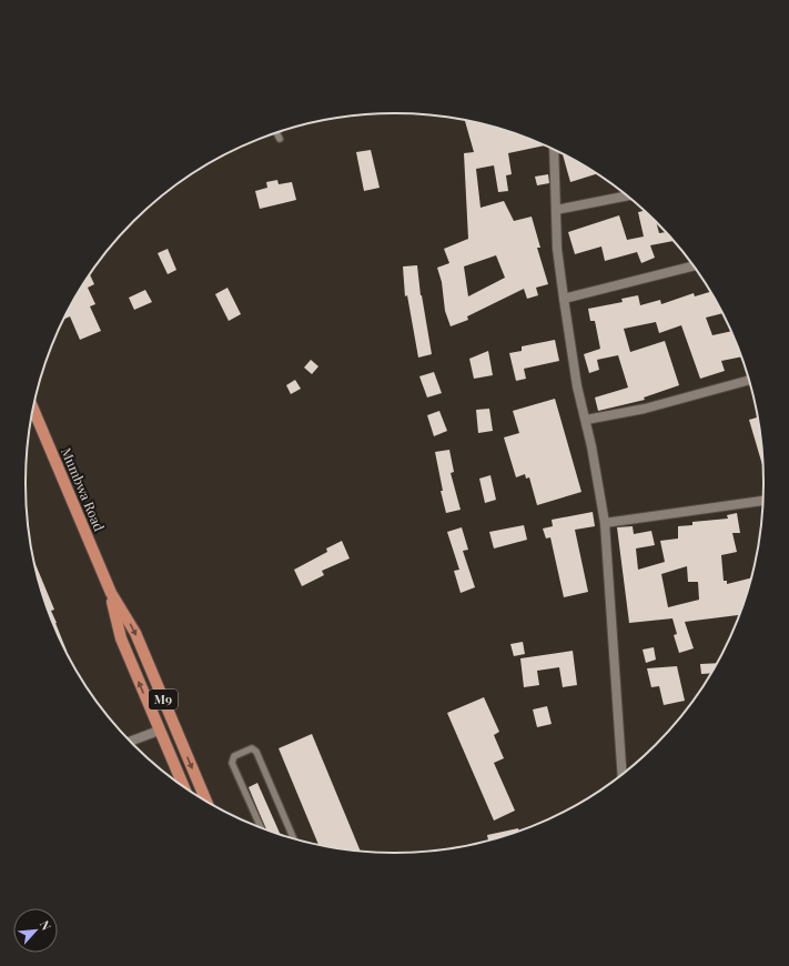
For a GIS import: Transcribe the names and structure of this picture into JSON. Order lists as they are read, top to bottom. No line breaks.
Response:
{"streets":{"main road":["Mumbwa Road","M9"]},"north":"top right"}
